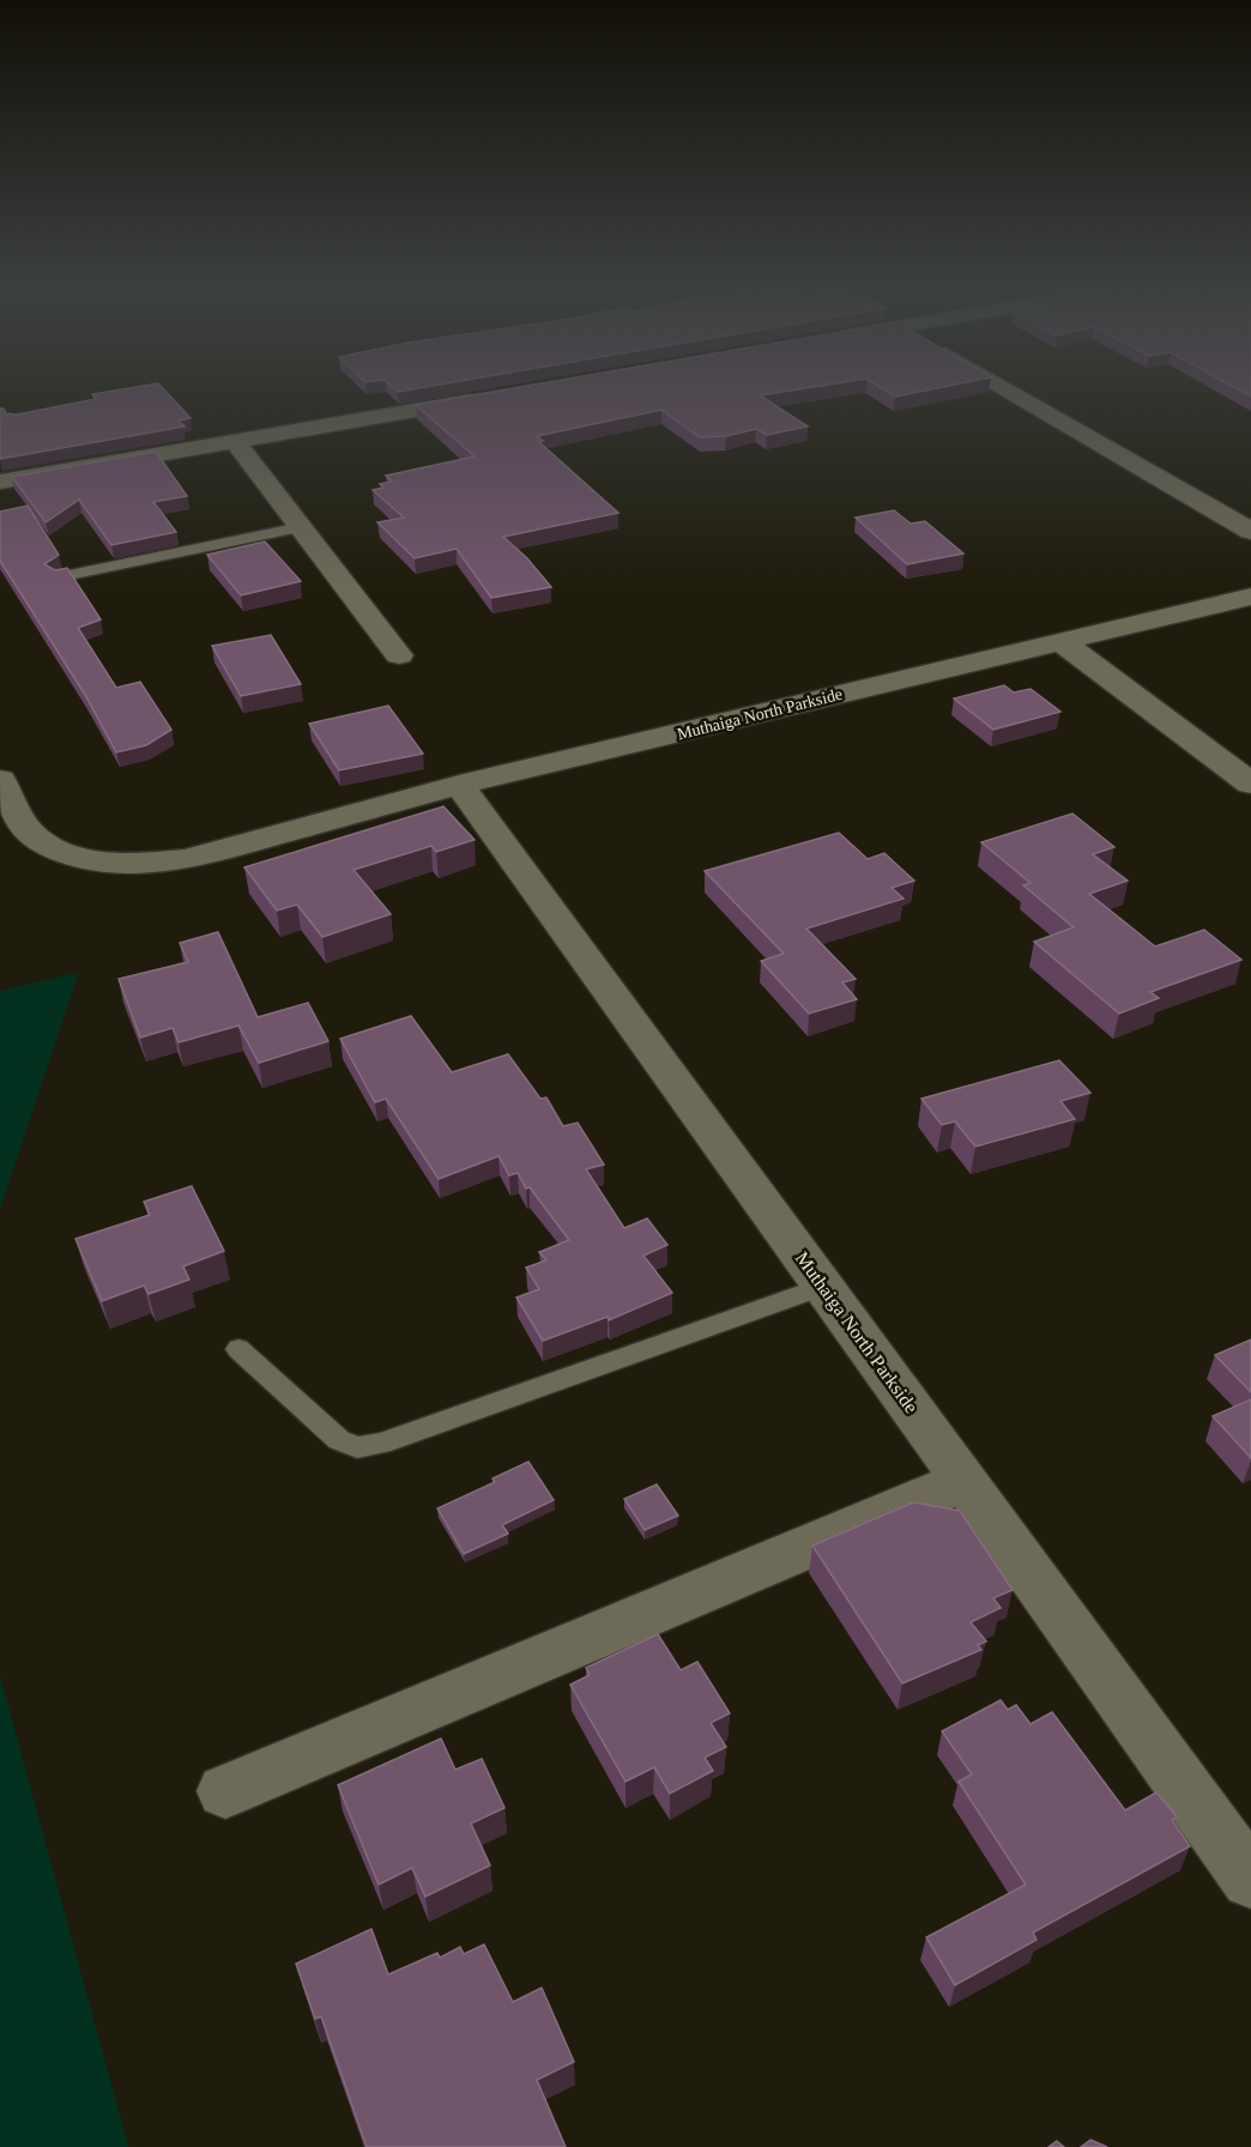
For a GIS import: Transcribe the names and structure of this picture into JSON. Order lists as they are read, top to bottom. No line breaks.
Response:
{"streets":{"street":["Muthaiga North Parkside"]}}
